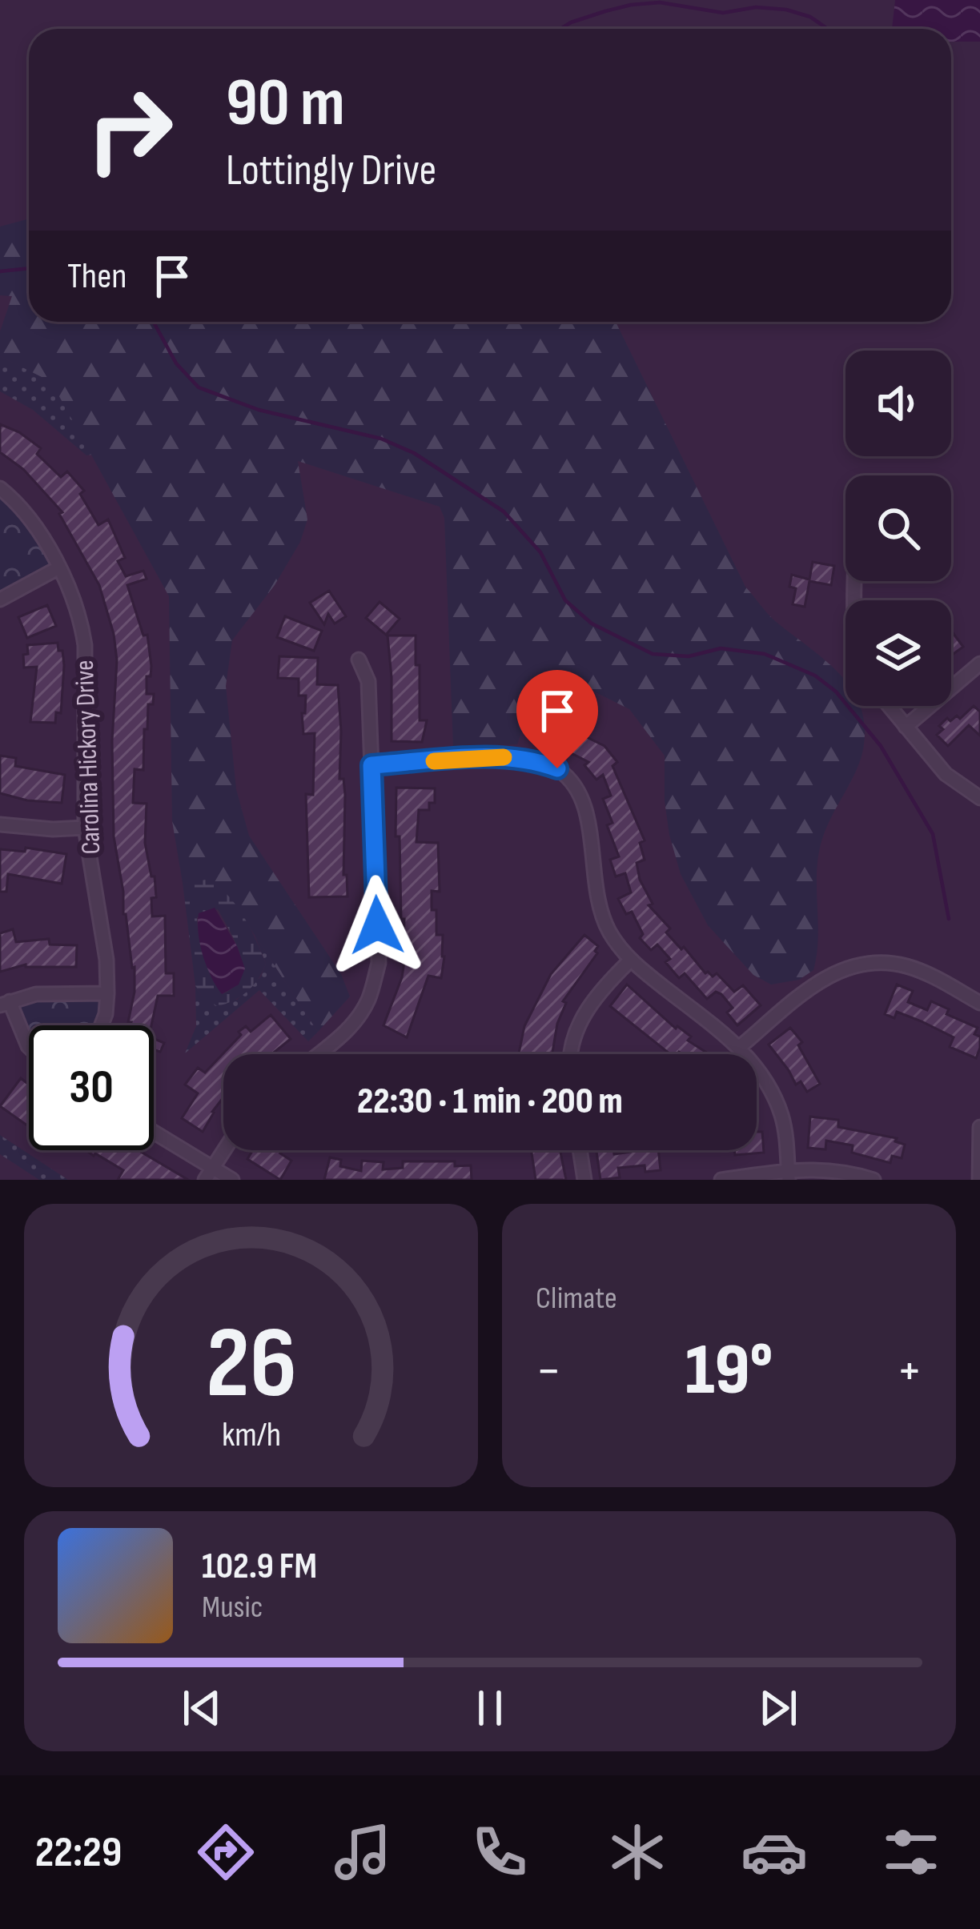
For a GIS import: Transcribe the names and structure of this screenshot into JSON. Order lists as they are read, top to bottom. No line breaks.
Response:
{"streets":{"street":["Carolina Hickory Drive"]},"page":{"turn":["90 m","Lottingly Drive"],"then":"Then","limit":"30","trip":"22:30 · 1 min · 200 m","tile":"Climate","heat":["−","19°","+"],"song":["102.9 FM","Music"],"tabs":"22:29","gauge":["26","km/h"]}}
